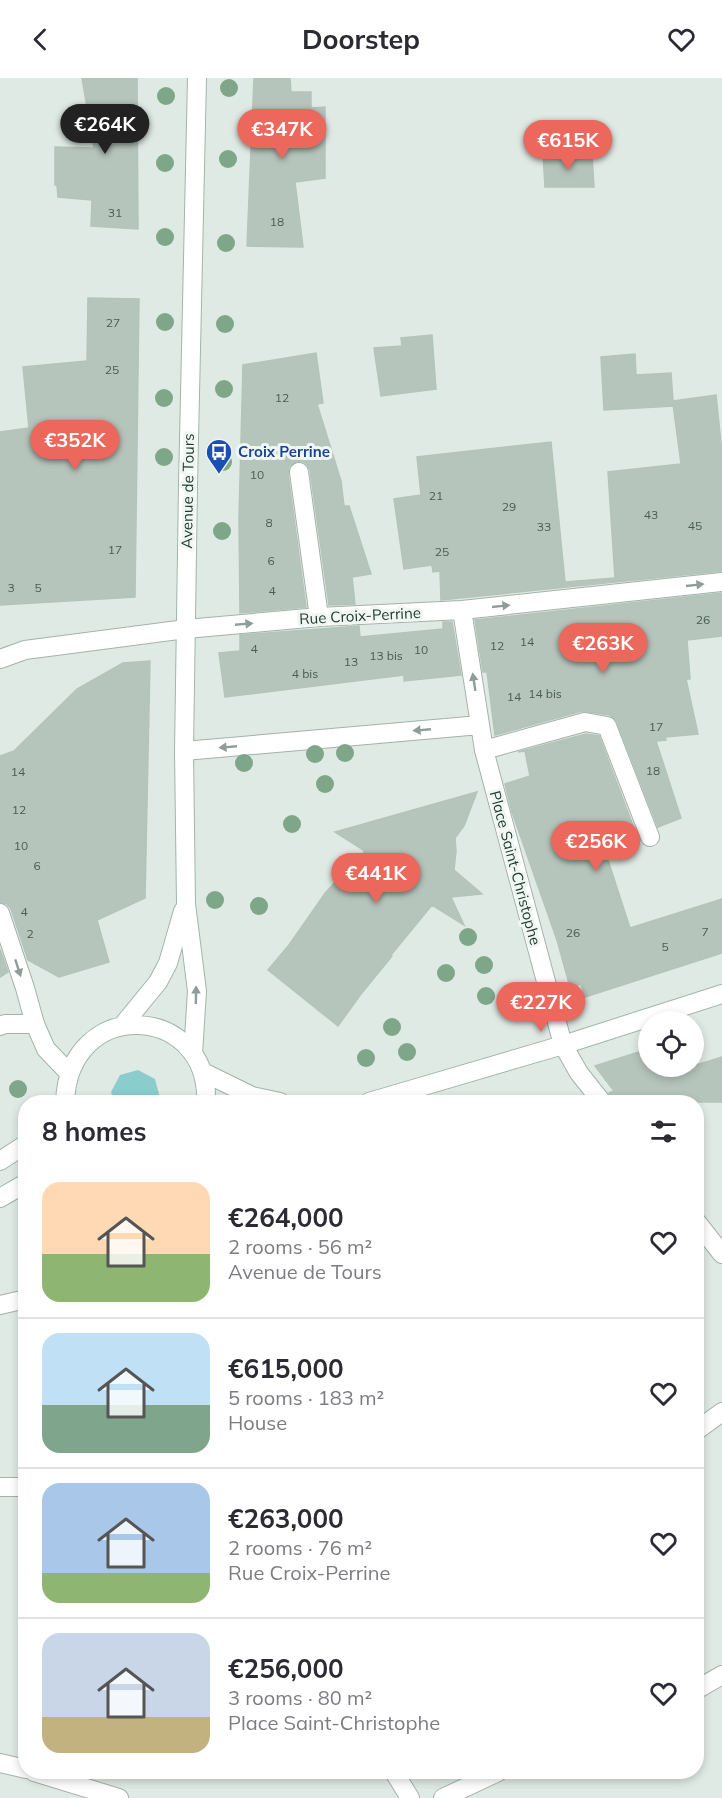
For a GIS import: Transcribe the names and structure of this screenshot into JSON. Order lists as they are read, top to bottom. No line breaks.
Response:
{"streets":{"street":["Avenue de Tours","Rue Croix-Perrine","Place Saint-Christophe"]},"crossings":[["Avenue de Tours","Rue Croix-Perrine"],["Rue Croix-Perrine","Place Saint-Christophe"]],"places":{"bus stop":["Croix Perrine"]},"house_numbers":["31","18","27","25","12","10","21","29","43","8","45","33","17","25","6","3","5","4","26","14","12","4","10","13 bis","13","4 bis","14 bis","14","17","18","14","12","10","6","4","7","26","2","5"],"page":{"header":"Doorstep","price":["€264K","€347K","€615K","€352K","€263K","€256K","€441K","€227K"],"heading":"8 homes","list":[{"name":"€264,000","note":"2 rooms · 56 m² · Avenue de Tours"},{"name":"€615,000","note":"5 rooms · 183 m² · House"},{"name":"€263,000","note":"2 rooms · 76 m² · Rue Croix-Perrine"},{"name":"€256,000","note":"3 rooms · 80 m² · Place Saint-Christophe"}]}}
